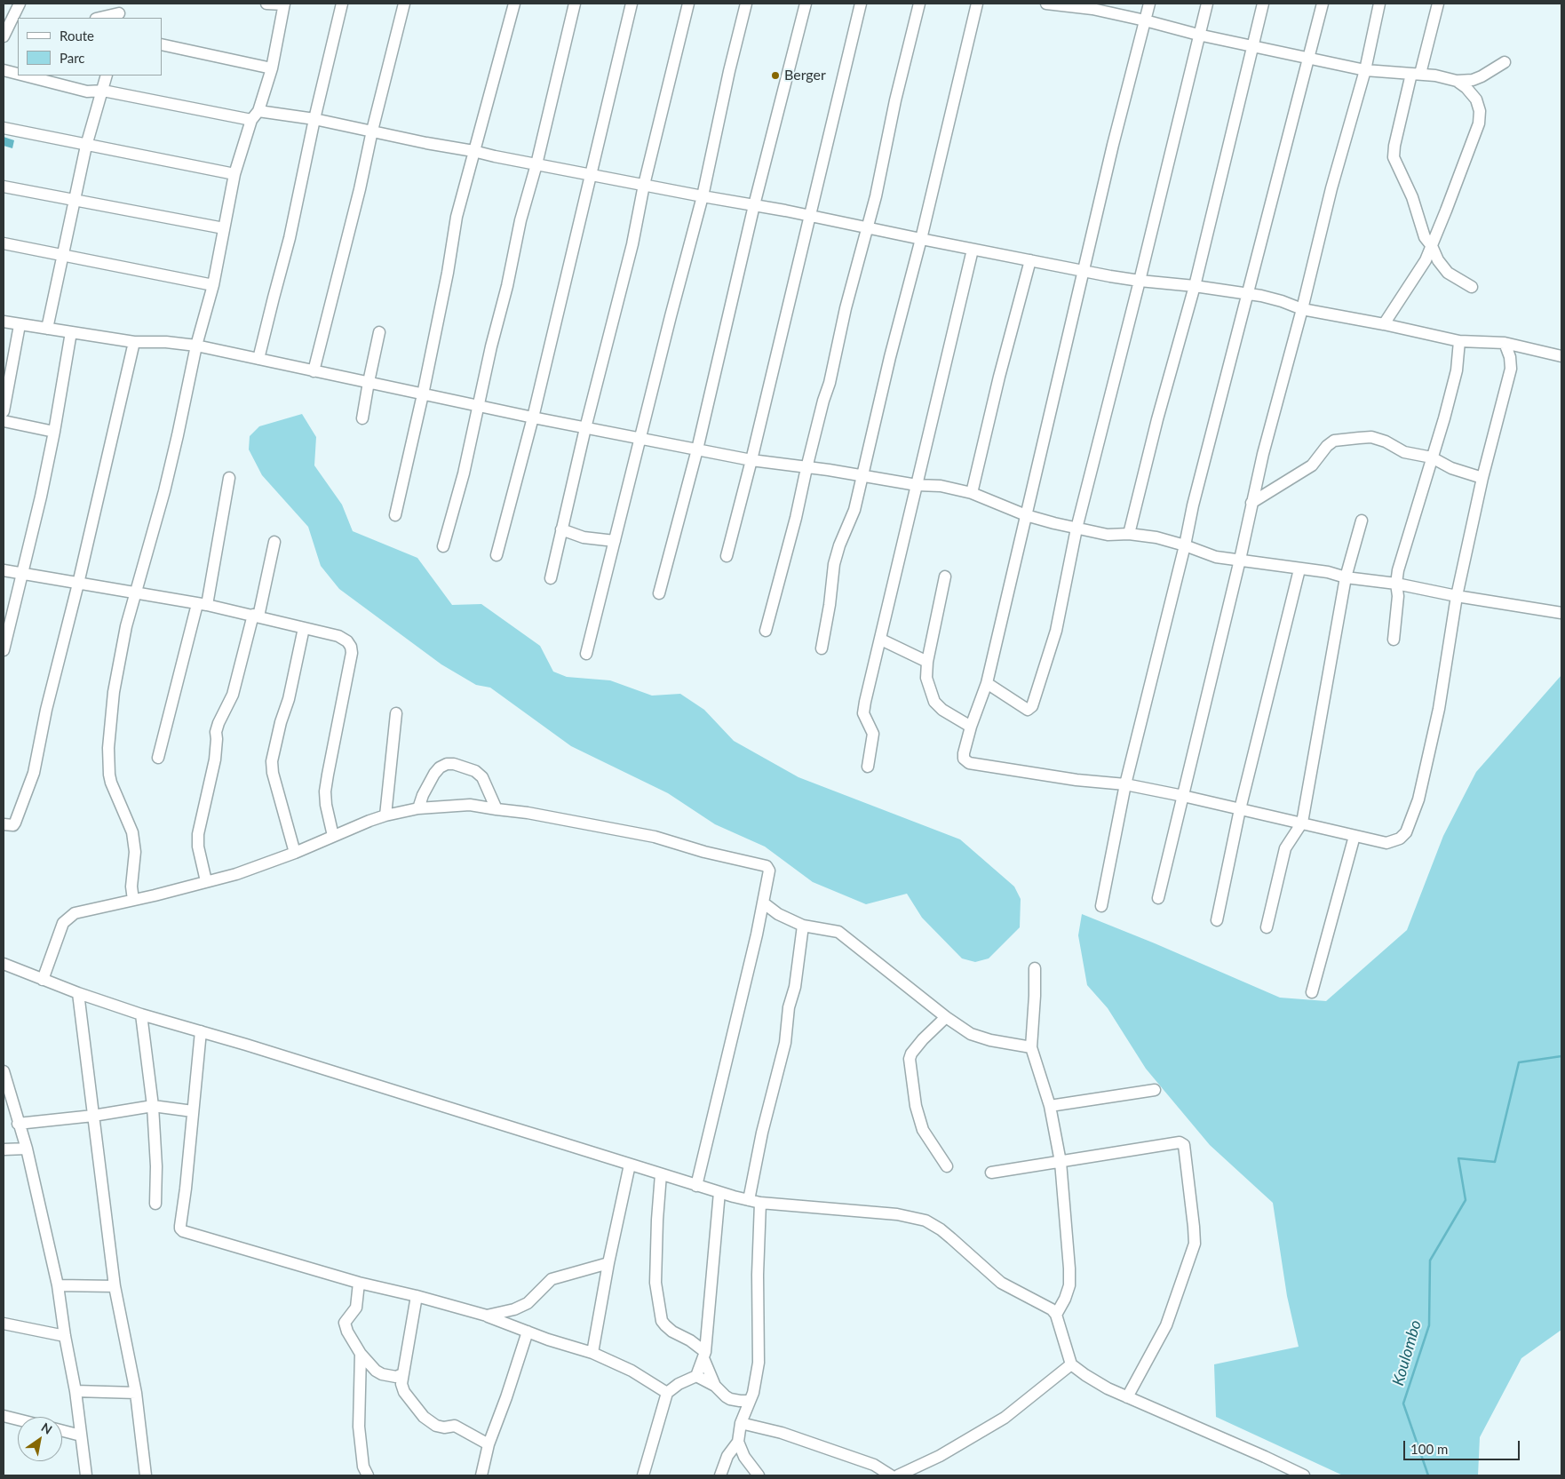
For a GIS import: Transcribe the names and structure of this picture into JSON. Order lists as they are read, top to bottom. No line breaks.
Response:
{"water":["Koulombo"],"places":["Berger"],"legend":["Route","Parc"],"scale_bar":"100 m","north":"top right"}
